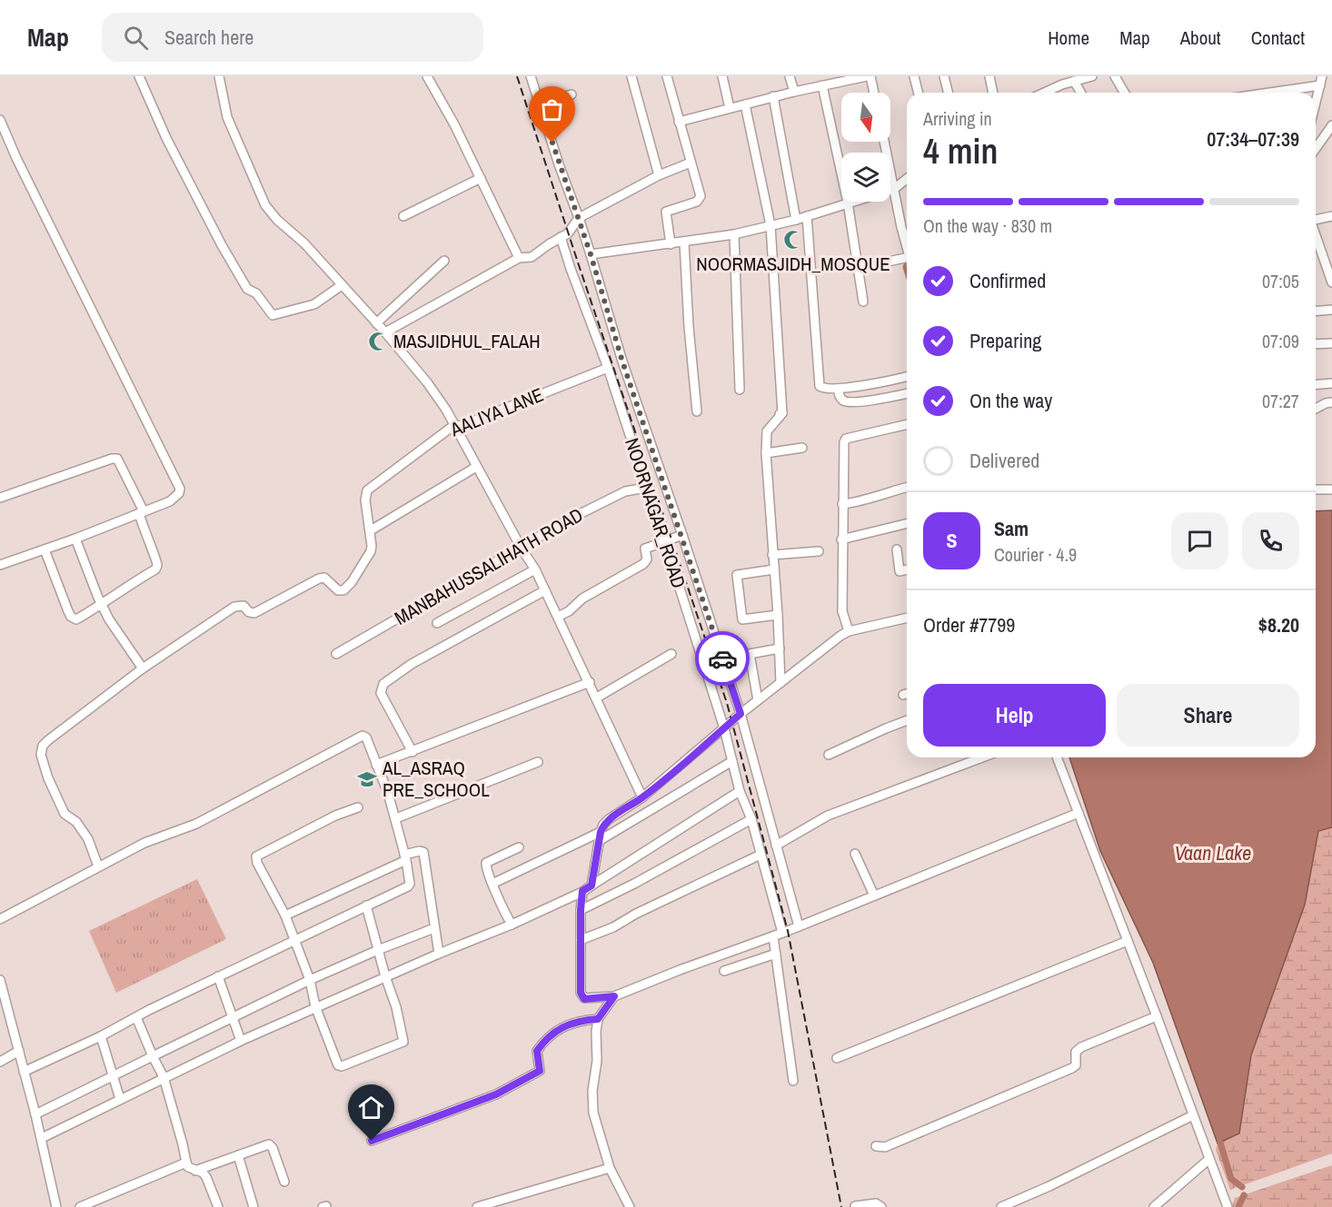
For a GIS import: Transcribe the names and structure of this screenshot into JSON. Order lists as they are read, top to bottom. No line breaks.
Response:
{"streets":{"street":["AALIYA LANE","NOORNAGAR_ROAD","MANBAHUSSALIHATH ROAD"]},"crossings":[["AALIYA LANE","NOORNAGAR_ROAD"],["NOORNAGAR_ROAD","MANBAHUSSALIHATH ROAD"]],"water":["Vaan Lake"],"places":{"mosque":["NOORMASJIDH_MOSQUE","MASJIDHUL_FALAH"],"school or university":["AL_ASRAQ PRE_SCHOOL"]},"north":"bottom","page":{"header":"Map","search":"Search here","nav":["Home","Map","About","Contact"],"heading":["4 min","Arriving in","07:34–07:39"],"panel":["Sam","Courier · 4.9","Order #7799","$8.20"],"bar":"On the way · 830 m","list":[["Confirmed","07:05"],["Preparing","07:09"],["On the way","07:27"],"Delivered"],"round":"S","buttons":["Help","Share"]}}
